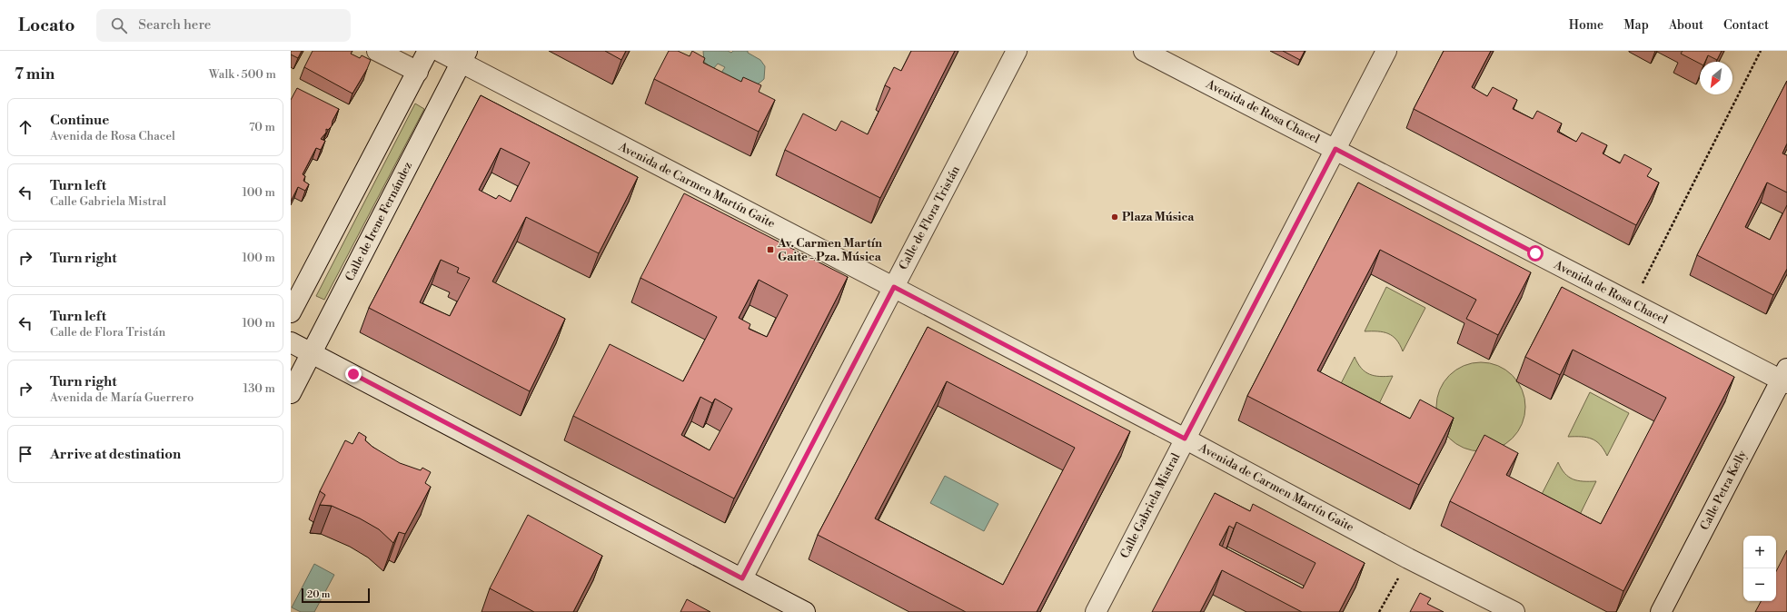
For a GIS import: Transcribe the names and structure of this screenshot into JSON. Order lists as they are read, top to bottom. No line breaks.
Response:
{"streets":{"street":["Avenida de Rosa Chacel","Avenida de Carmen Martín Gaite","Calle de Flora Tristán","Calle de Irene Fernández","Calle Petra Kelly","Calle Gabriela Mistral"]},"crossings":[["Avenida de Rosa Chacel","Calle Petra Kelly"],["Avenida de Rosa Chacel","Calle Gabriela Mistral"],["Avenida de Carmen Martín Gaite","Calle de Flora Tristán"],["Avenida de Carmen Martín Gaite","Calle de Irene Fernández"],["Avenida de Carmen Martín Gaite","Calle Gabriela Mistral"]],"places":{"other":["Plaza Música"],"transit":["Av. Carmen Martín Gaite - Pza. Música"]},"scale_bar":"20 m","north":"bottom left","page":{"header":"Locato","search":"Search here","nav":["Home","Map","About","Contact"],"heading":["7 min","Walk · 500 m"],"list":[["Continue","Avenida de Rosa Chacel","70 m"],["Turn left","Calle Gabriela Mistral","100 m"],["Turn right","100 m"],["Turn left","Calle de Flora Tristán","100 m"],["Turn right","Avenida de María Guerrero","130 m"],"Arrive at destination"],"map_buttons":["+","−"],"scale":"20 m"}}
